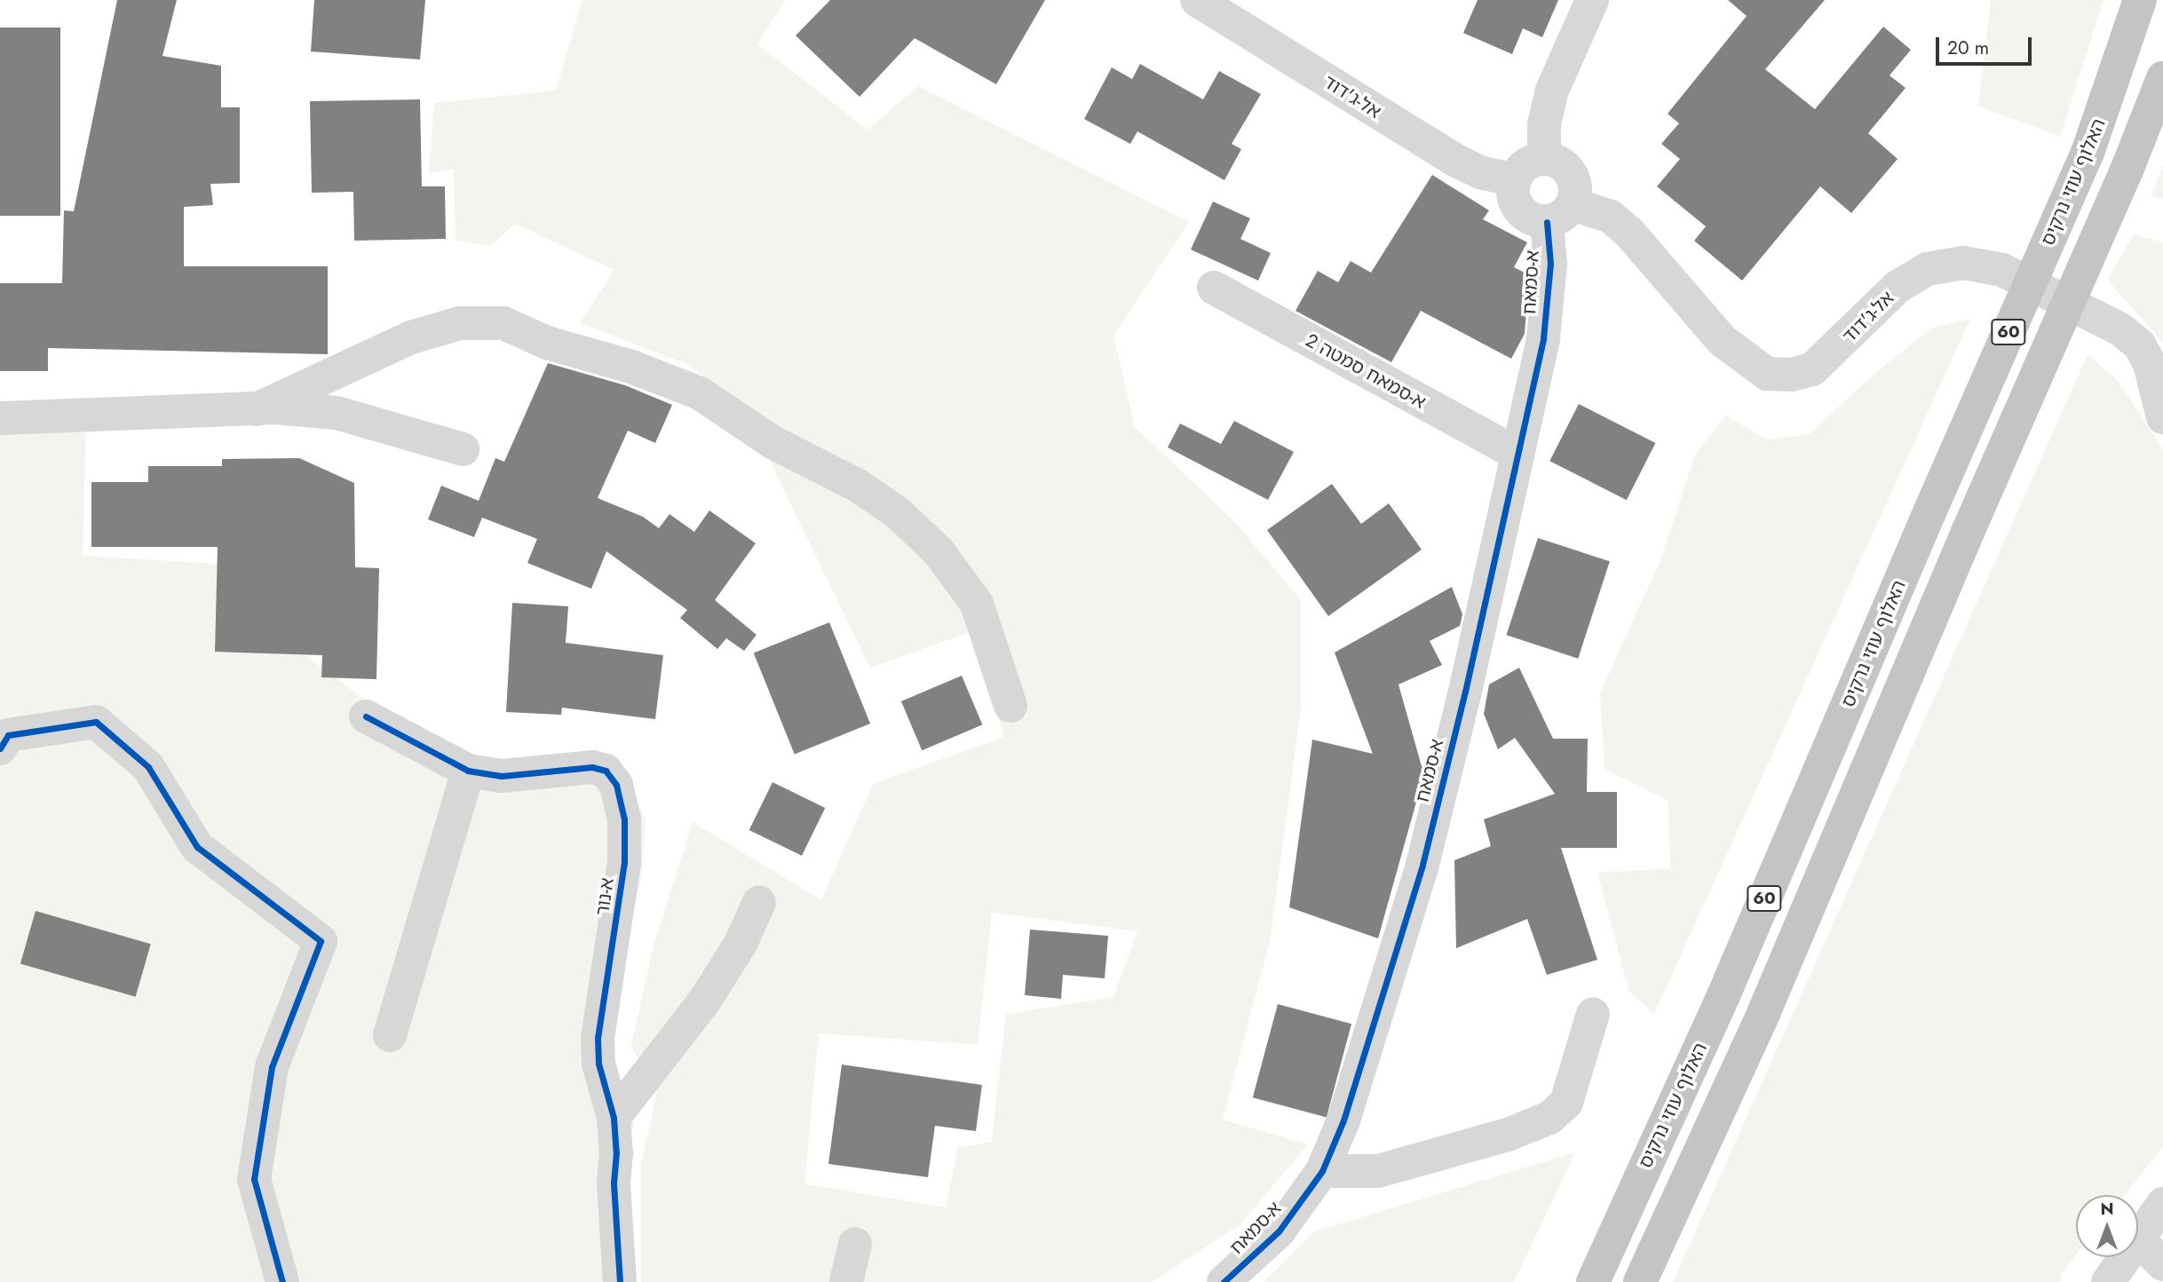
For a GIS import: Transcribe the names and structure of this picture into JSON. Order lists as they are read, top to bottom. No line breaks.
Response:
{"streets":{"highway":["האלוף עוזי נרקיס","60"],"street":["אל-ג'דוד","א-סמאח","א-סמאח סמטה 2","א-נור"]},"crossings":[["אל-ג'דוד","א-סמאח"],["א-סמאח","א-סמאח סמטה 2"]],"scale_bar":"20 m","north":"top"}
